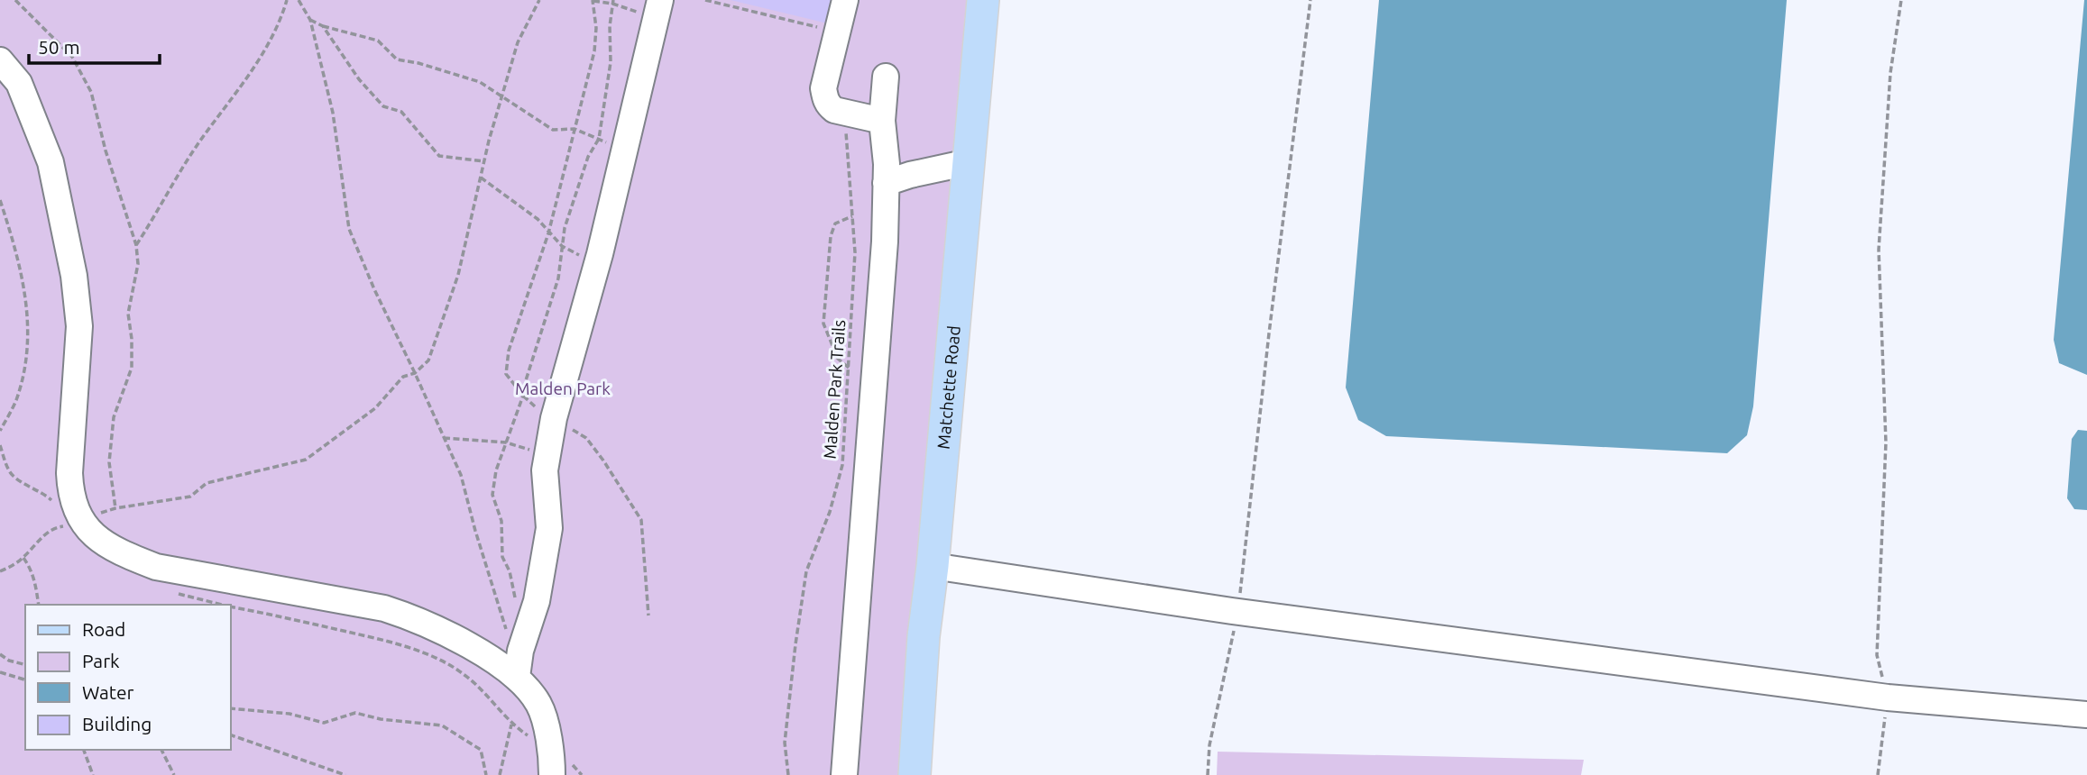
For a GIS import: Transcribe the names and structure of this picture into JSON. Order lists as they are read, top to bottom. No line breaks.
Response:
{"streets":{"main road":["Matchette Road"],"path":["Malden Park Trails"]},"parks":["Malden Park"],"legend":["Road","Park","Water","Building"],"scale_bar":"50 m"}
